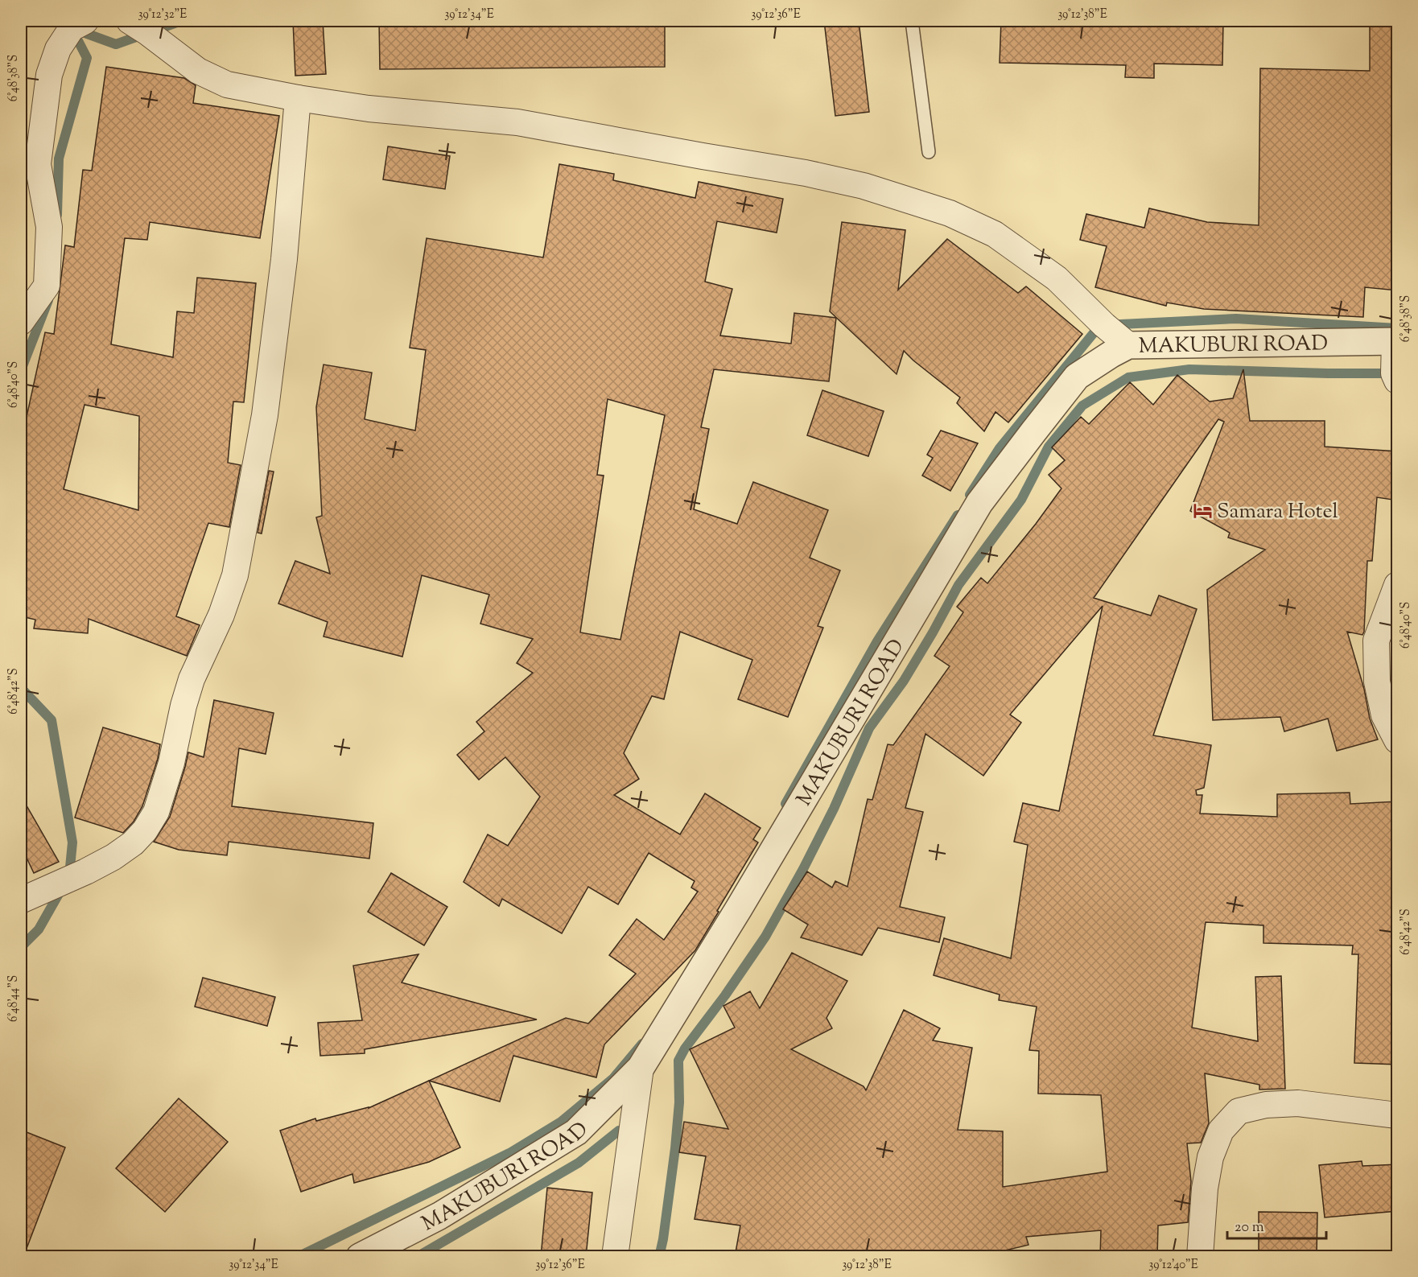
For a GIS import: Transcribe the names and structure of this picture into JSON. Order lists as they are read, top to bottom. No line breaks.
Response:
{"streets":{"street":["MAKUBURI ROAD"]},"places":{"hotel":["Samara Hotel"]},"scale_bar":"20 m","coordinates":["39°12'32\"E","39°12'34\"E","39°12'36\"E","39°12'38\"E","6°48'38\"S","6°48'40\"S","6°48'42\"S","6°48'44\"S","39°12'40\"E"]}
